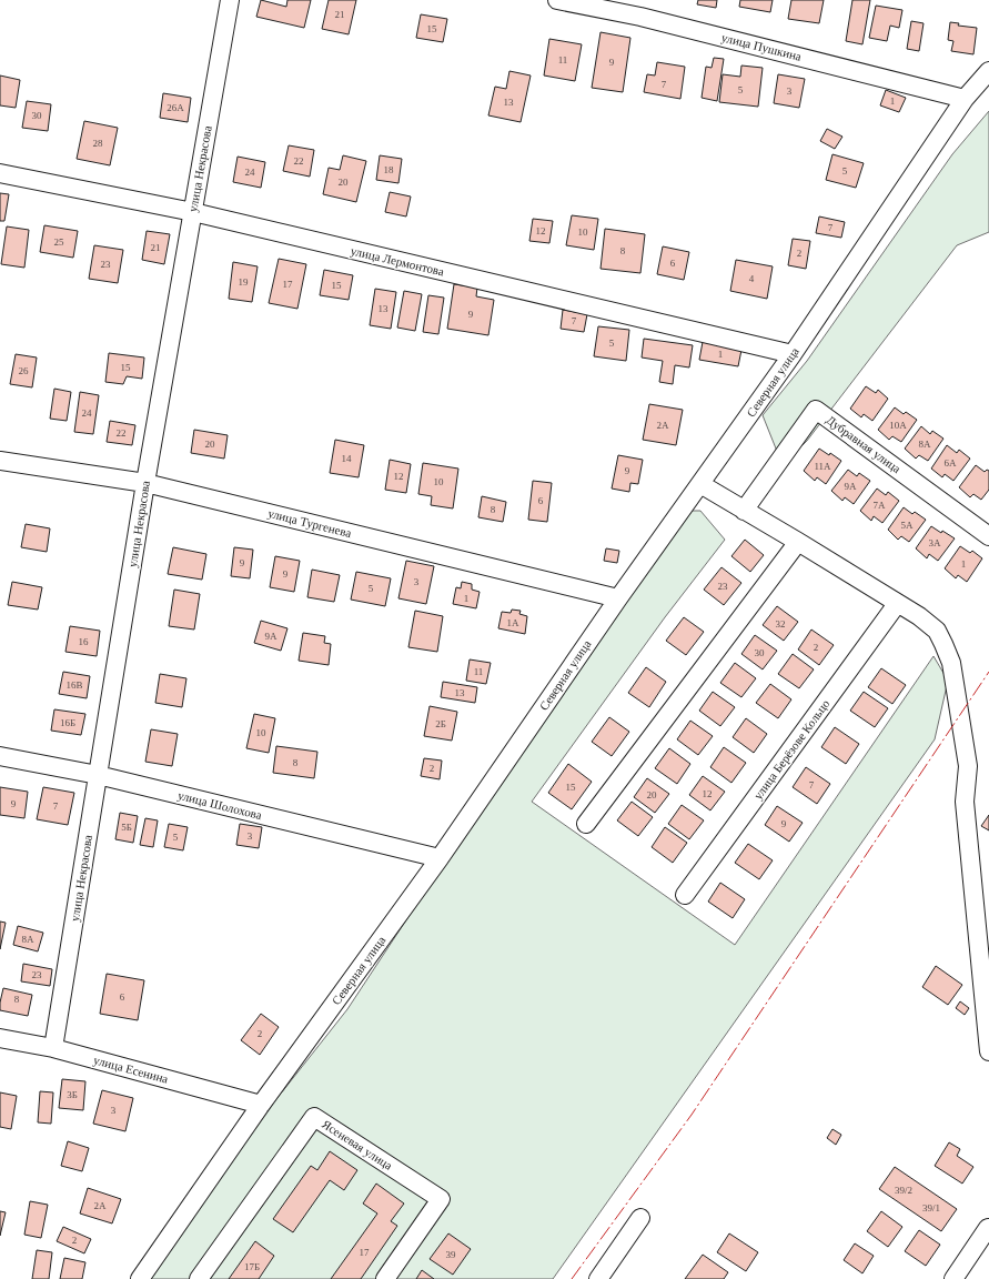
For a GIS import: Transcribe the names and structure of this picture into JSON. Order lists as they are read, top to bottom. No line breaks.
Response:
{"streets":{"street":["улица Пушкина","улица Некрасова","улица Лермонтова","Северная улица","Дубравная улица","улица Тургенева","улица Берёзове Кольцо","улица Шолохова","улица Есенина","Ясеневая улица"]},"crossings":[["улица Пушкина","Северная улица"],["улица Некрасова","улица Лермонтова"],["улица Некрасова","улица Тургенева"],["улица Некрасова","улица Шолохова"],["улица Некрасова","улица Есенина"],["улица Лермонтова","Северная улица"],["Северная улица","улица Тургенева"],["Северная улица","улица Шолохова"],["Северная улица","улица Есенина"]],"house_numbers":["21","15","11","9","7","5","3","1","13","26А","30","28","22","18","5","24","20","7","12","10","25","21","8","2","6","23","4","19","17","15","13","9","7","5","1","15","26","24","2А","10А","22","20","8А","14","6А","11А","9","12","10","9А","6","7А","8","5А","3А","9","1","9","3","23","5","1","1А","32","9А","16","2","30","11","16В","13","16Б","2Б","10","8","2","7","15","12","20","9","7","9","5Б","3","5","8А","23","6","8","2","3Б","3","39/2","2А","39/1","2","17","39","17Б"]}
